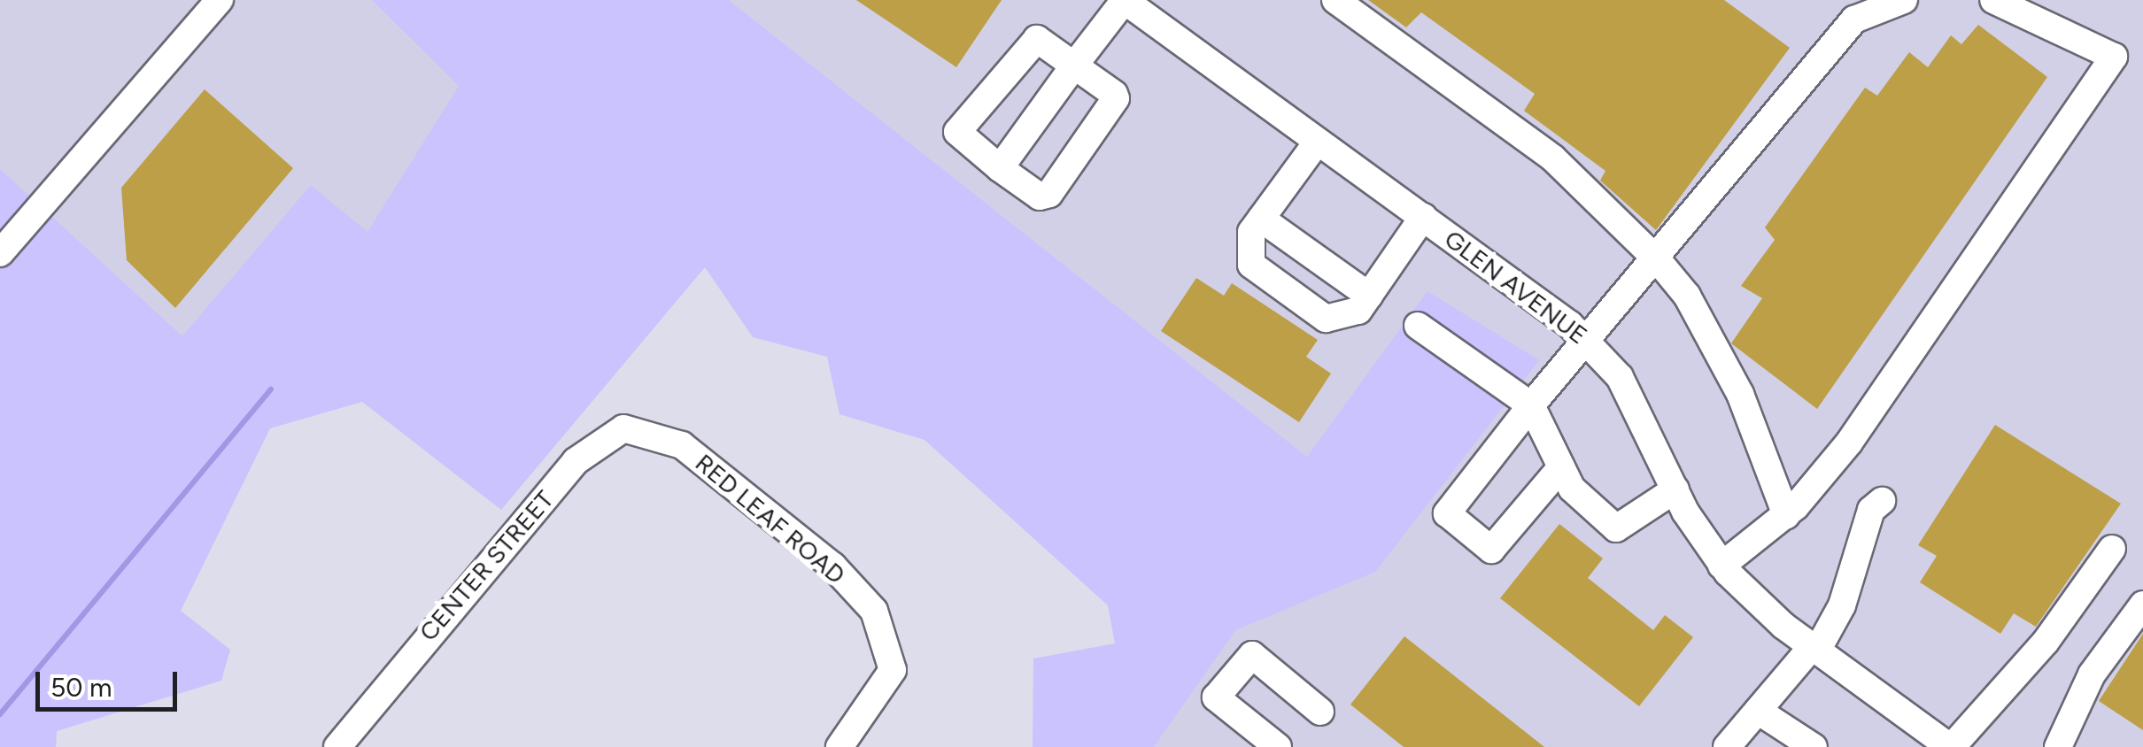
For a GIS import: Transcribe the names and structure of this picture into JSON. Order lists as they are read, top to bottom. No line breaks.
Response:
{"streets":{"street":["GLEN AVENUE","RED LEAF ROAD","CENTER STREET"]},"crossings":[["RED LEAF ROAD","CENTER STREET"]],"scale_bar":"50 m"}
